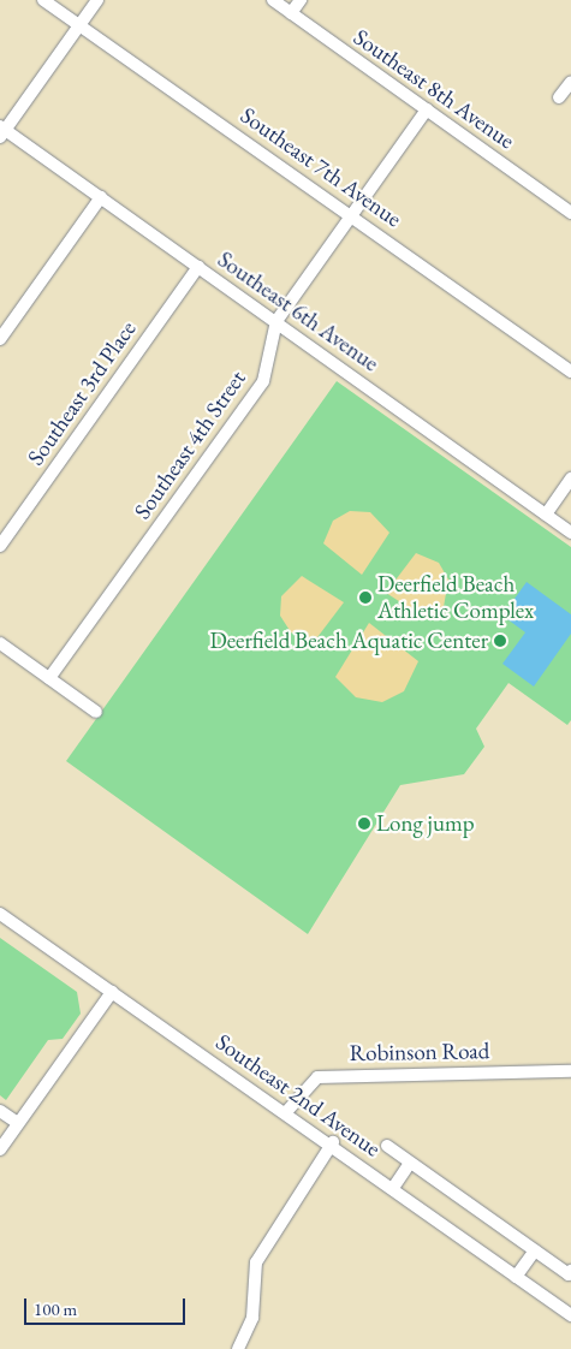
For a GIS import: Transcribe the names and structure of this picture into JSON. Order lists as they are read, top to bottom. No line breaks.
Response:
{"streets":{"street":["Southeast 8th Avenue","Southeast 7th Avenue","Southeast 6th Avenue","Southeast 3rd Place","Southeast 4th Street","Robinson Road","Southeast 2nd Avenue"]},"crossings":[["Southeast 8th Avenue","Southeast 4th Street"],["Southeast 7th Avenue","Southeast 4th Street"],["Southeast 6th Avenue","Southeast 3rd Place"],["Southeast 6th Avenue","Southeast 4th Street"],["Robinson Road","Southeast 2nd Avenue"]],"places":["Deerfield Beach Athletic Complex","Deerfield Beach Aquatic Center","Long jump"],"scale_bar":"100 m"}
